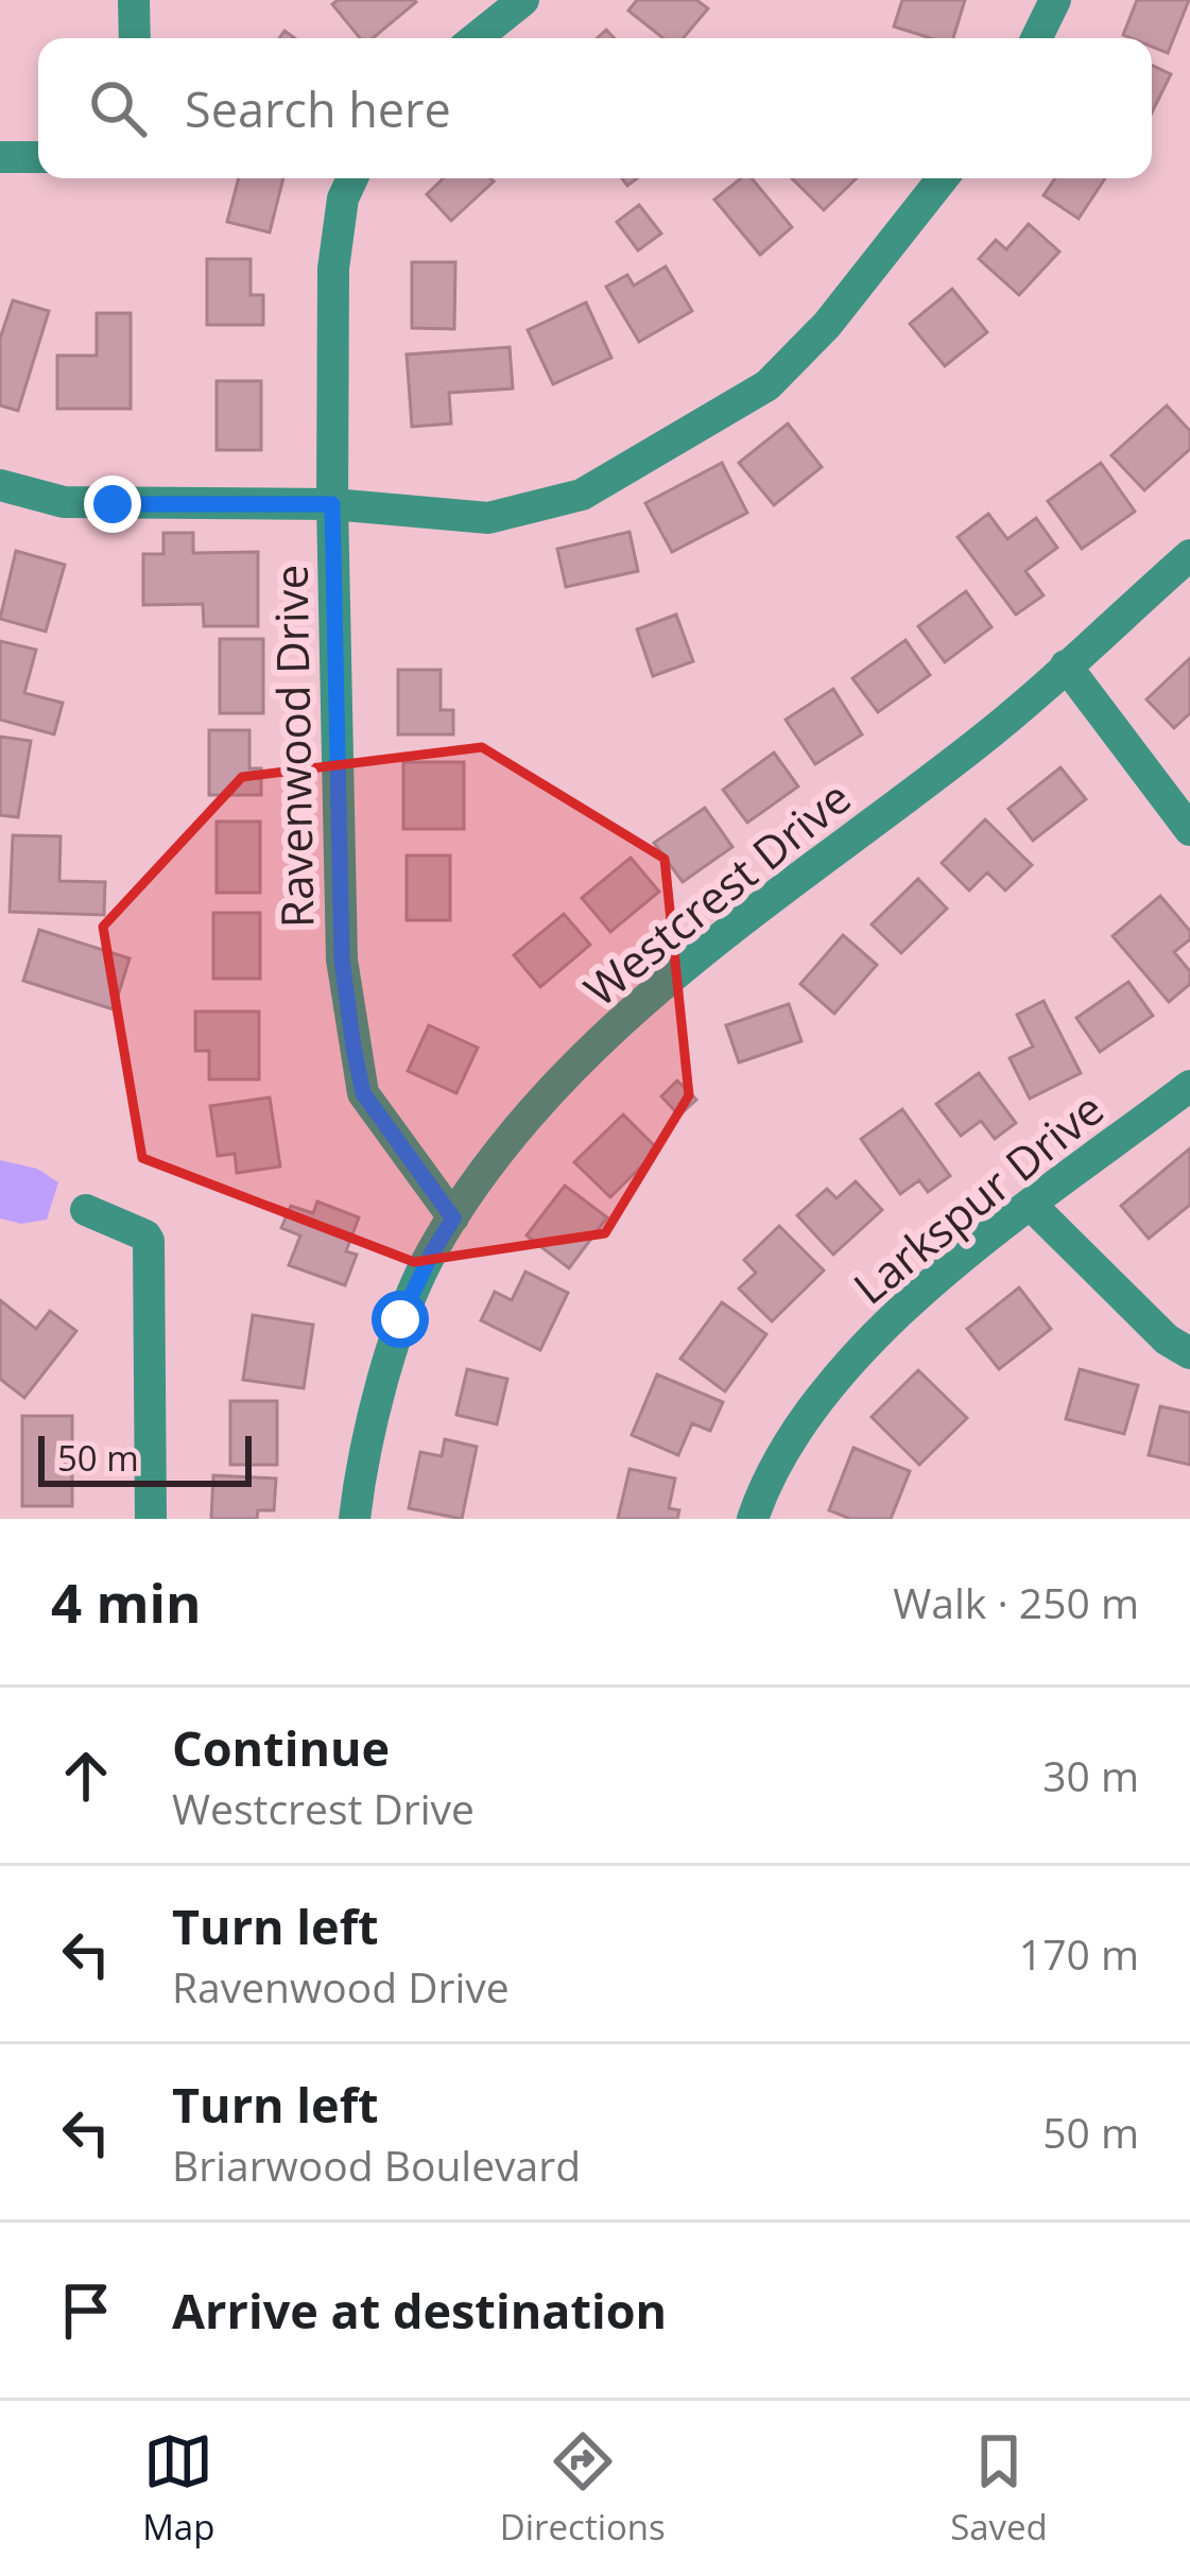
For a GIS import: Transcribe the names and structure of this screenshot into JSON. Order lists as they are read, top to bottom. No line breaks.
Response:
{"streets":{"street":["Ravenwood Drive","Westcrest Drive","Larkspur Drive"]},"crossings":[["Ravenwood Drive","Westcrest Drive"]],"scale_bar":"50 m","page":{"search":"Search here","scale":"50 m","heading":["4 min","Walk · 250 m"],"list":[["Continue","Westcrest Drive","30 m"],["Turn left","Ravenwood Drive","170 m"],["Turn left","Briarwood Boulevard","50 m"],"Arrive at destination"],"nav":["Map","Directions","Saved"]}}
